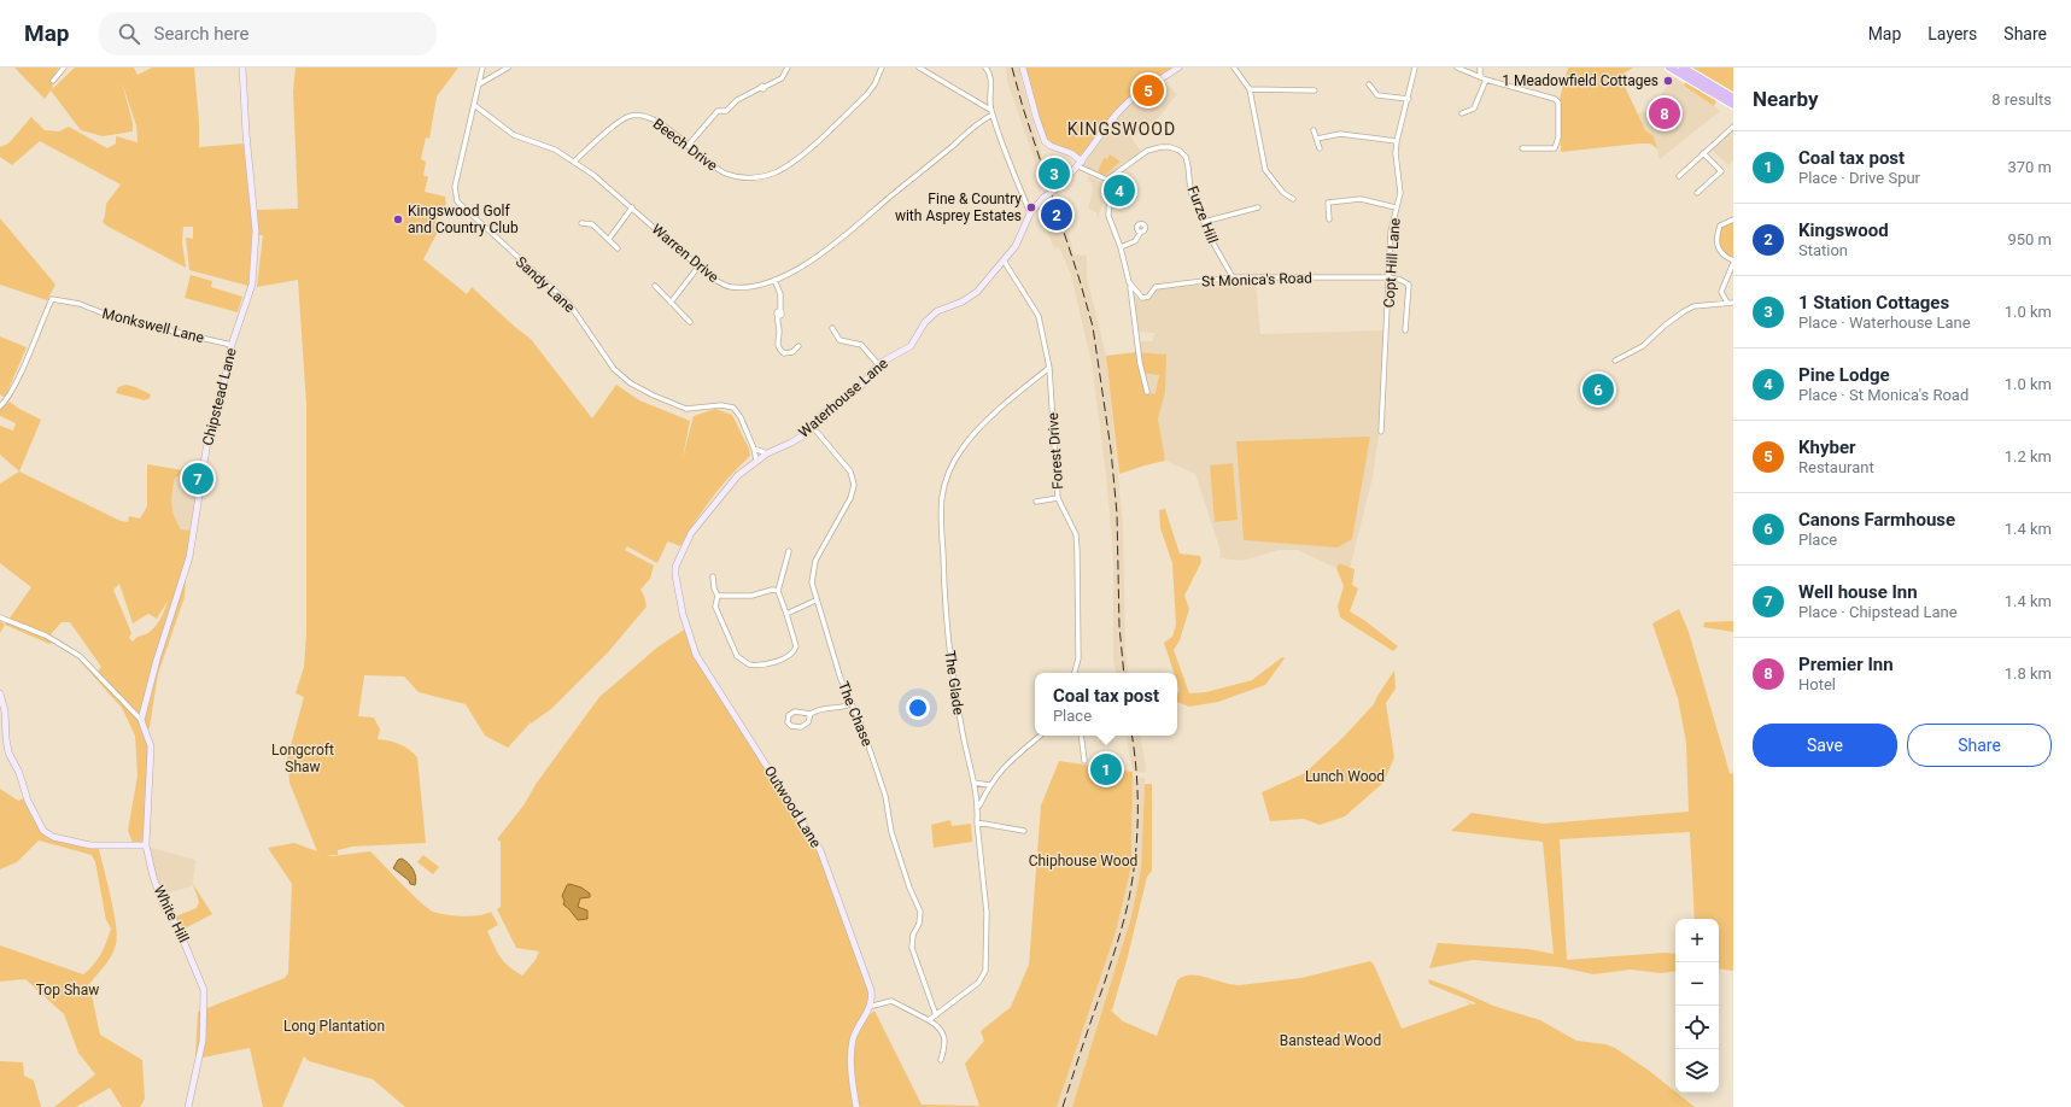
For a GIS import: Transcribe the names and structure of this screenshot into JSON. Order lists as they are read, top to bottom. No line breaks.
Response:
{"streets":{"street":["Beech Drive","Furze Hill","Warren Drive","Copt Hill Lane","St Monica's Road","Sandy Lane","Monkswell Lane","Chipstead Lane","Waterhouse Lane","Forest Drive","The Glade","The Chase","Outwood Lane","White Hill"]},"crossings":[["Beech Drive","Warren Drive"],["Furze Hill","St Monica's Road"],["Warren Drive","Sandy Lane"],["Copt Hill Lane","St Monica's Road"],["Sandy Lane","Waterhouse Lane"],["Monkswell Lane","Chipstead Lane"],["Chipstead Lane","White Hill"],["Waterhouse Lane","Forest Drive"],["Waterhouse Lane","The Chase"],["Waterhouse Lane","Outwood Lane"],["Forest Drive","The Glade"],["The Glade","The Chase"]],"districts":["KINGSWOOD"],"parks":["Longcroft Shaw","Lunch Wood","Chiphouse Wood","Top Shaw","Long Plantation","Banstead Wood"],"places":["1 Meadowfield Cottages","Fine & Country with Asprey Estates","Kingswood Golf and Country Club"],"page":{"header":"Map","search":"Search here","nav":["Map","Layers","Share"],"heading":["Nearby","8 results"],"pins":["5","8","3","4","2","6","7","1"],"list":[{"mark":"1","name":"Coal tax post","note":"Place · Drive Spur","value":"370 m"},{"mark":"2","name":"Kingswood","note":"Station","value":"950 m"},{"mark":"3","name":"1 Station Cottages","note":"Place · Waterhouse Lane","value":"1.0 km"},{"mark":"4","name":"Pine Lodge","note":"Place · St Monica's Road","value":"1.0 km"},{"mark":"5","name":"Khyber","note":"Restaurant","value":"1.2 km"},{"mark":"6","name":"Canons Farmhouse","note":"Place","value":"1.4 km"},{"mark":"7","name":"Well house Inn","note":"Place · Chipstead Lane","value":"1.4 km"},{"mark":"8","name":"Premier Inn","note":"Hotel","value":"1.8 km"}],"popup":["Coal tax post","Place"],"buttons":["Save","Share"],"map_buttons":["+","−"]}}
